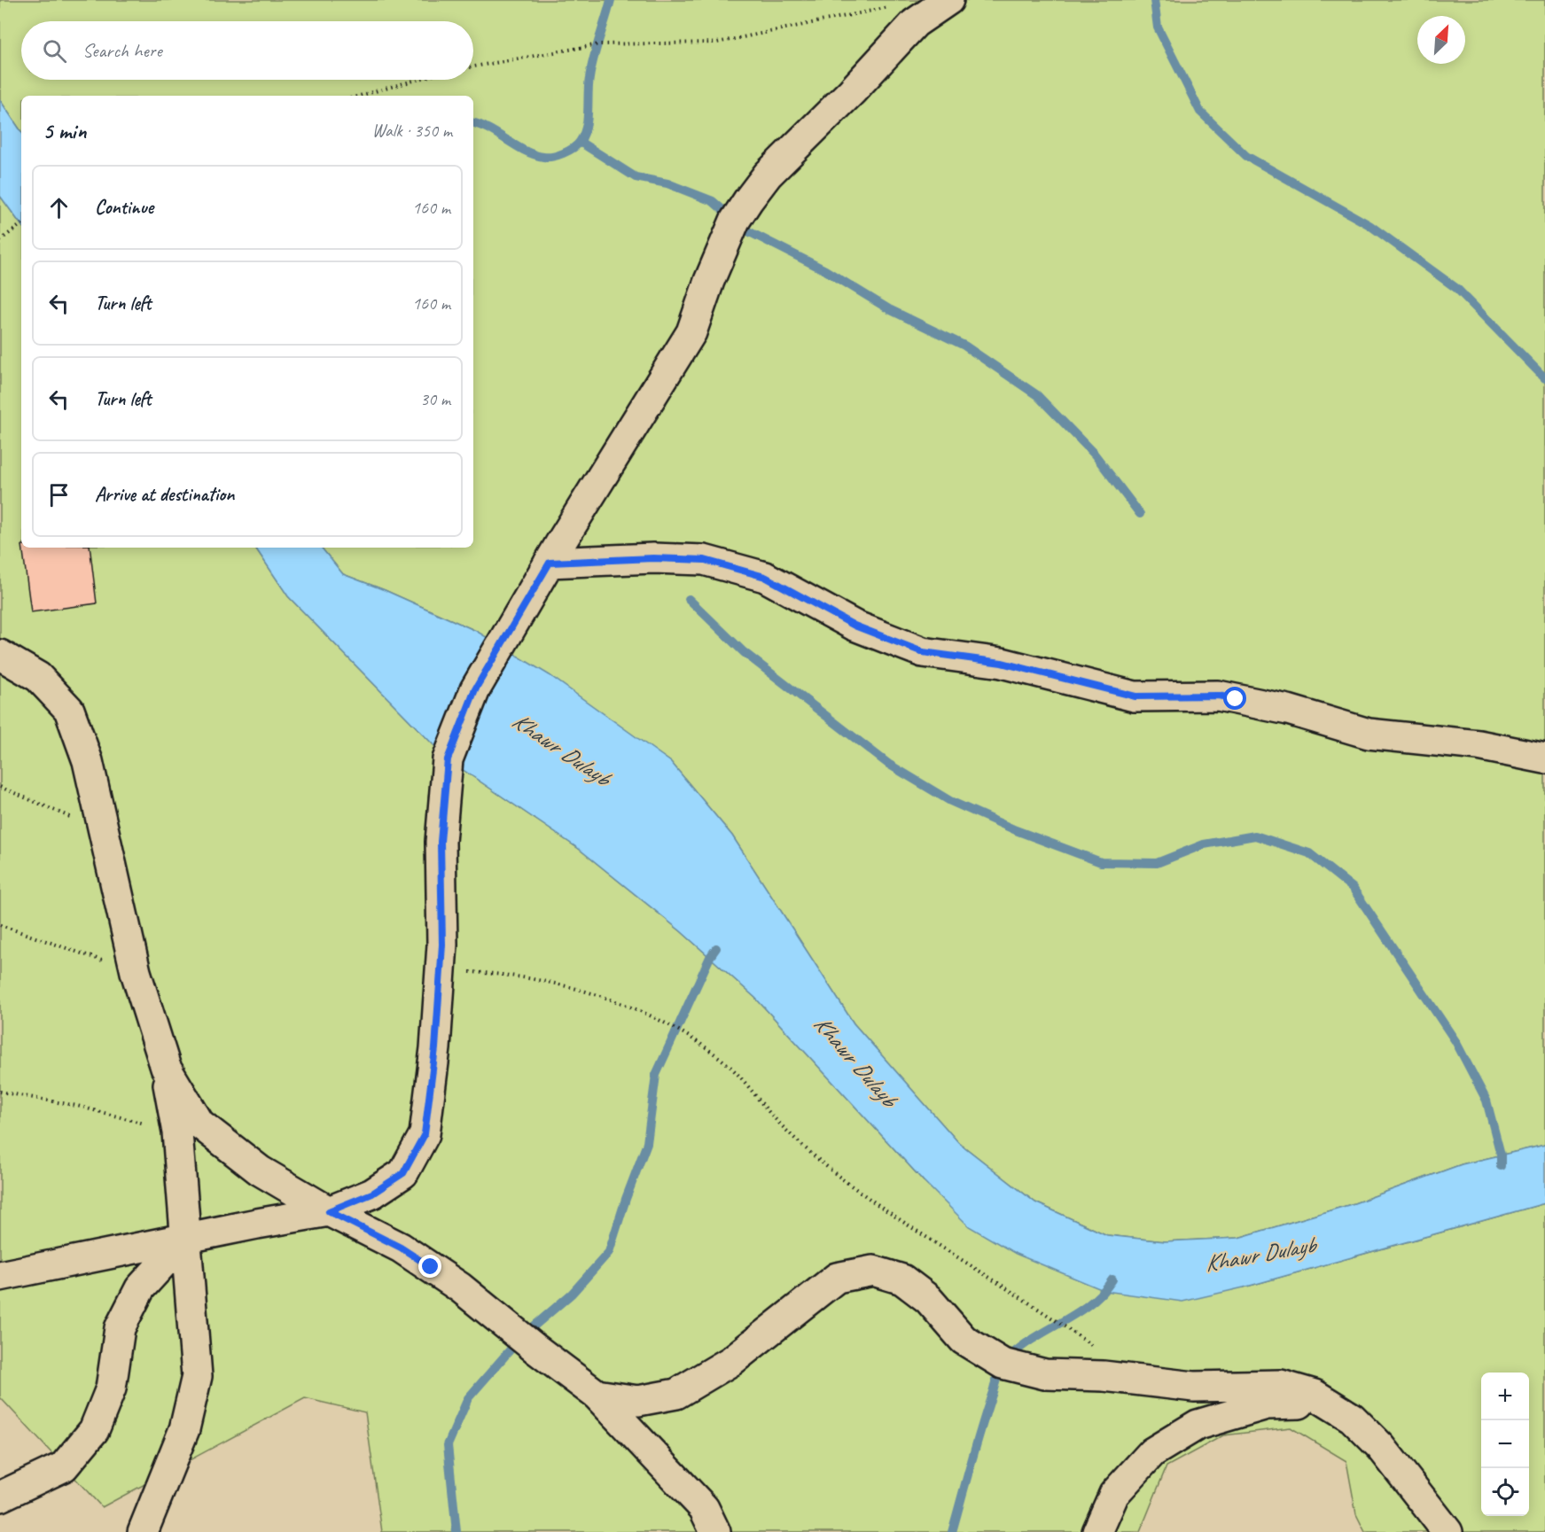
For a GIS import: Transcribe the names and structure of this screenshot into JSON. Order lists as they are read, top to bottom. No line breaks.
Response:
{"water":["Khawr Dulayb"],"north":"top right","page":{"search":"Search here","heading":["5 min","Walk · 350 m"],"list":[["Continue","160 m"],["Turn left","160 m"],["Turn left","30 m"],"Arrive at destination"],"map_buttons":["+","−"]}}
